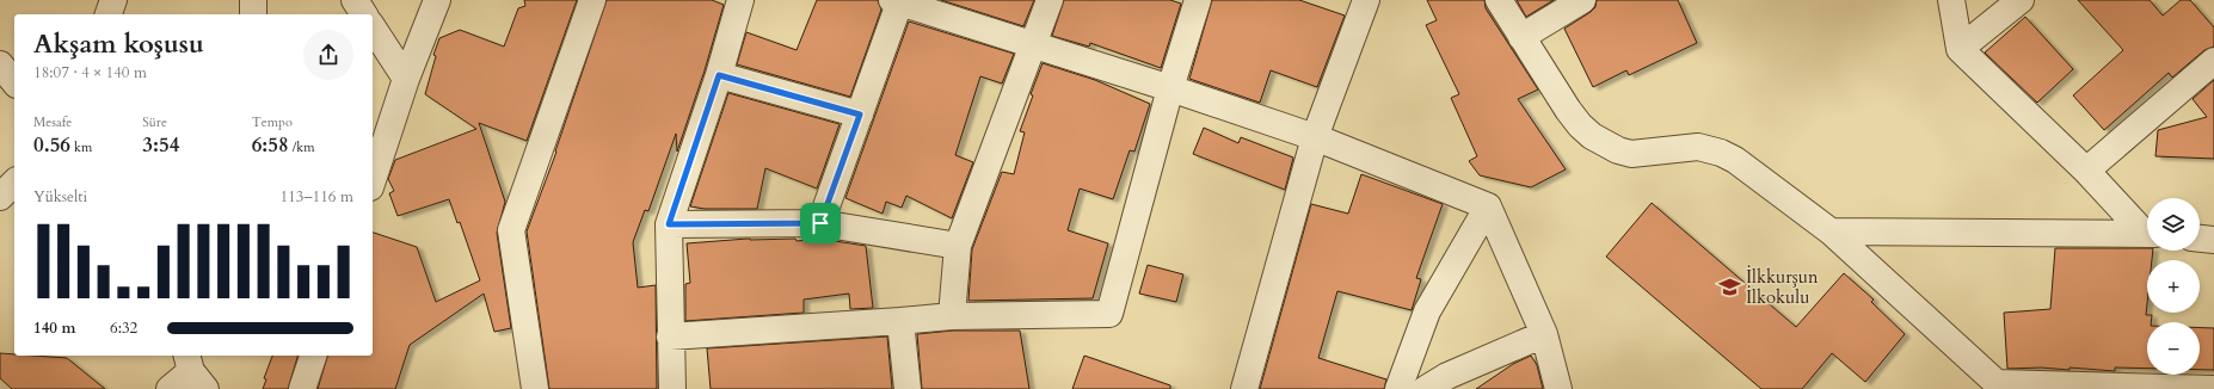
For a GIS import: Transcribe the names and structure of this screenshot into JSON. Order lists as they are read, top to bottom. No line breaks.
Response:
{"places":{"school or university":["İlkkurşun İlkokulu"]},"page":{"heading":["Akşam koşusu","18:07 · 4 × 140 m"],"stats":[["Mesafe","0.56 km"],["Süre","3:54"],["Tempo","6:58 /km"]],"chart":["Yükselti","113–116 m"],"map_buttons":["+","−"],"list":[{"name":"140 m","note":"6:32"}]}}
